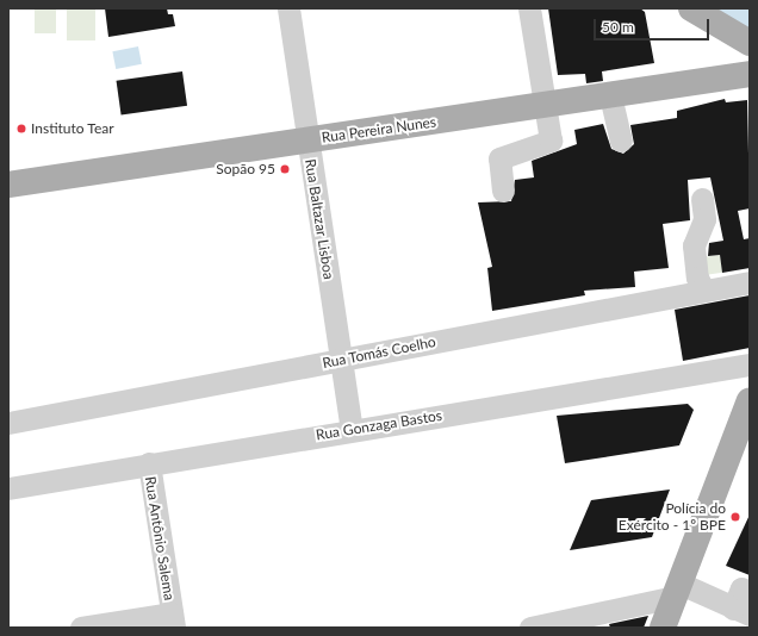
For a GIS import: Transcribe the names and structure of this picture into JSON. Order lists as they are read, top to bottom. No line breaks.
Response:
{"streets":{"main road":["Rua Pereira Nunes"],"street":["Rua Baltazar Lisboa","Rua Tomás Coelho","Rua Gonzaga Bastos","Rua Antônio Salema"]},"crossings":[["Rua Pereira Nunes","Rua Baltazar Lisboa"],["Rua Baltazar Lisboa","Rua Tomás Coelho"],["Rua Baltazar Lisboa","Rua Gonzaga Bastos"],["Rua Gonzaga Bastos","Rua Antônio Salema"]],"places":["Instituto Tear","Sopão 95","Polícia do Exército - 1º BPE"],"scale_bar":"50 m"}
